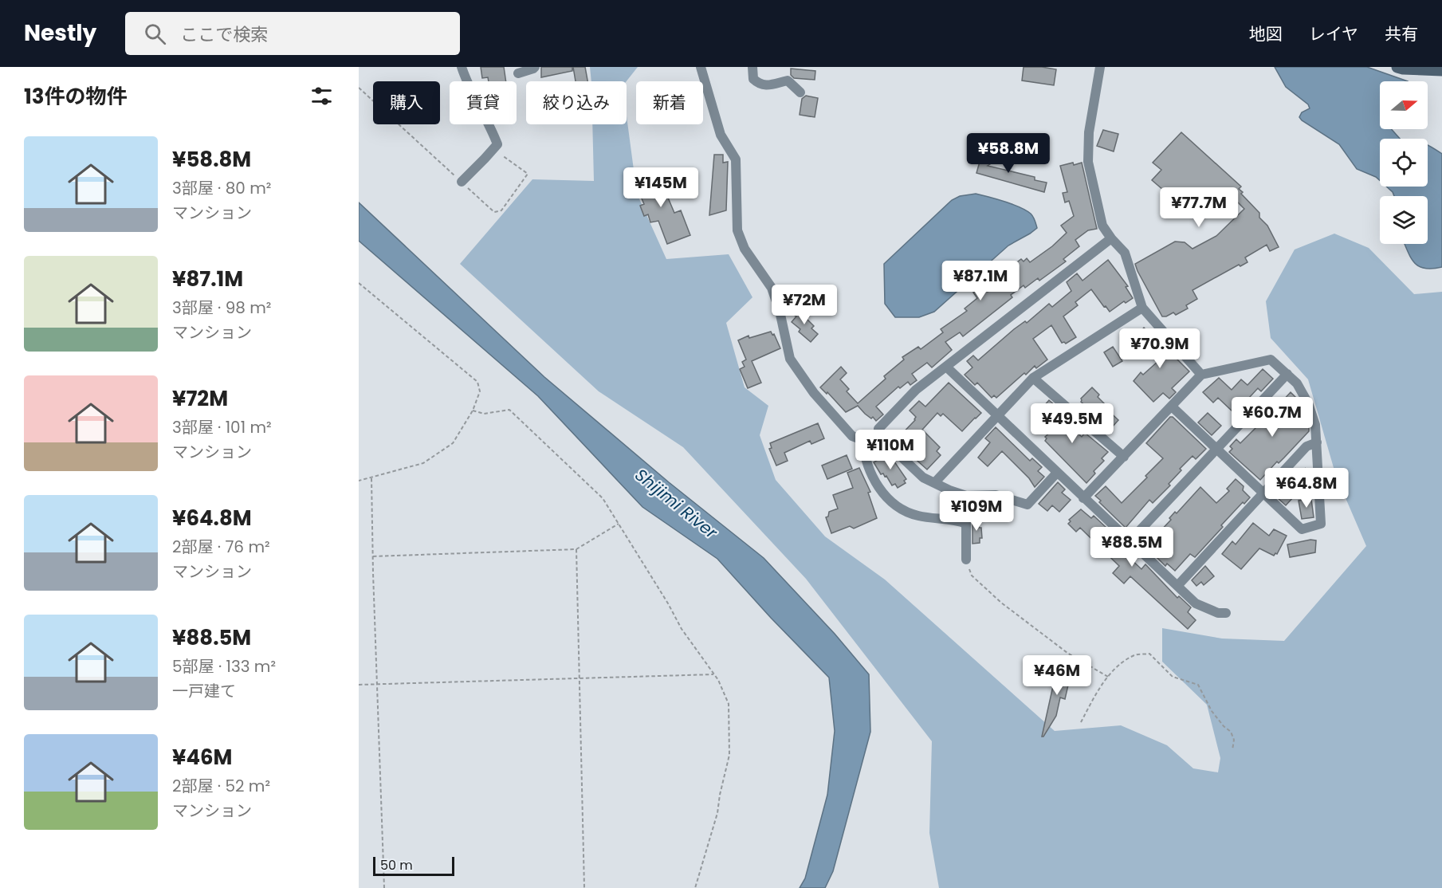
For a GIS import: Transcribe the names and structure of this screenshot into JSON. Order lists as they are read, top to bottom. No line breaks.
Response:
{"water":["Shijimi River"],"scale_bar":"50 m","north":"right","page":{"header":"Nestly","search":"ここで検索","nav":["地図","レイヤ","共有"],"heading":"13件の物件","chip":["購入","賃貸","絞り込み","新着"],"list":[{"name":"¥58.8M","note":"3部屋 · 80 m² · マンション"},{"name":"¥87.1M","note":"3部屋 · 98 m² · マンション"},{"name":"¥72M","note":"3部屋 · 101 m² · マンション"},{"name":"¥64.8M","note":"2部屋 · 76 m² · マンション"},{"name":"¥88.5M","note":"5部屋 · 133 m² · 一戸建て"},{"name":"¥46M","note":"2部屋 · 52 m² · マンション"}],"price":["¥58.8M","¥145M","¥77.7M","¥87.1M","¥72M","¥70.9M","¥60.7M","¥49.5M","¥110M","¥64.8M","¥109M","¥88.5M","¥46M"],"scale":"50 m"}}
